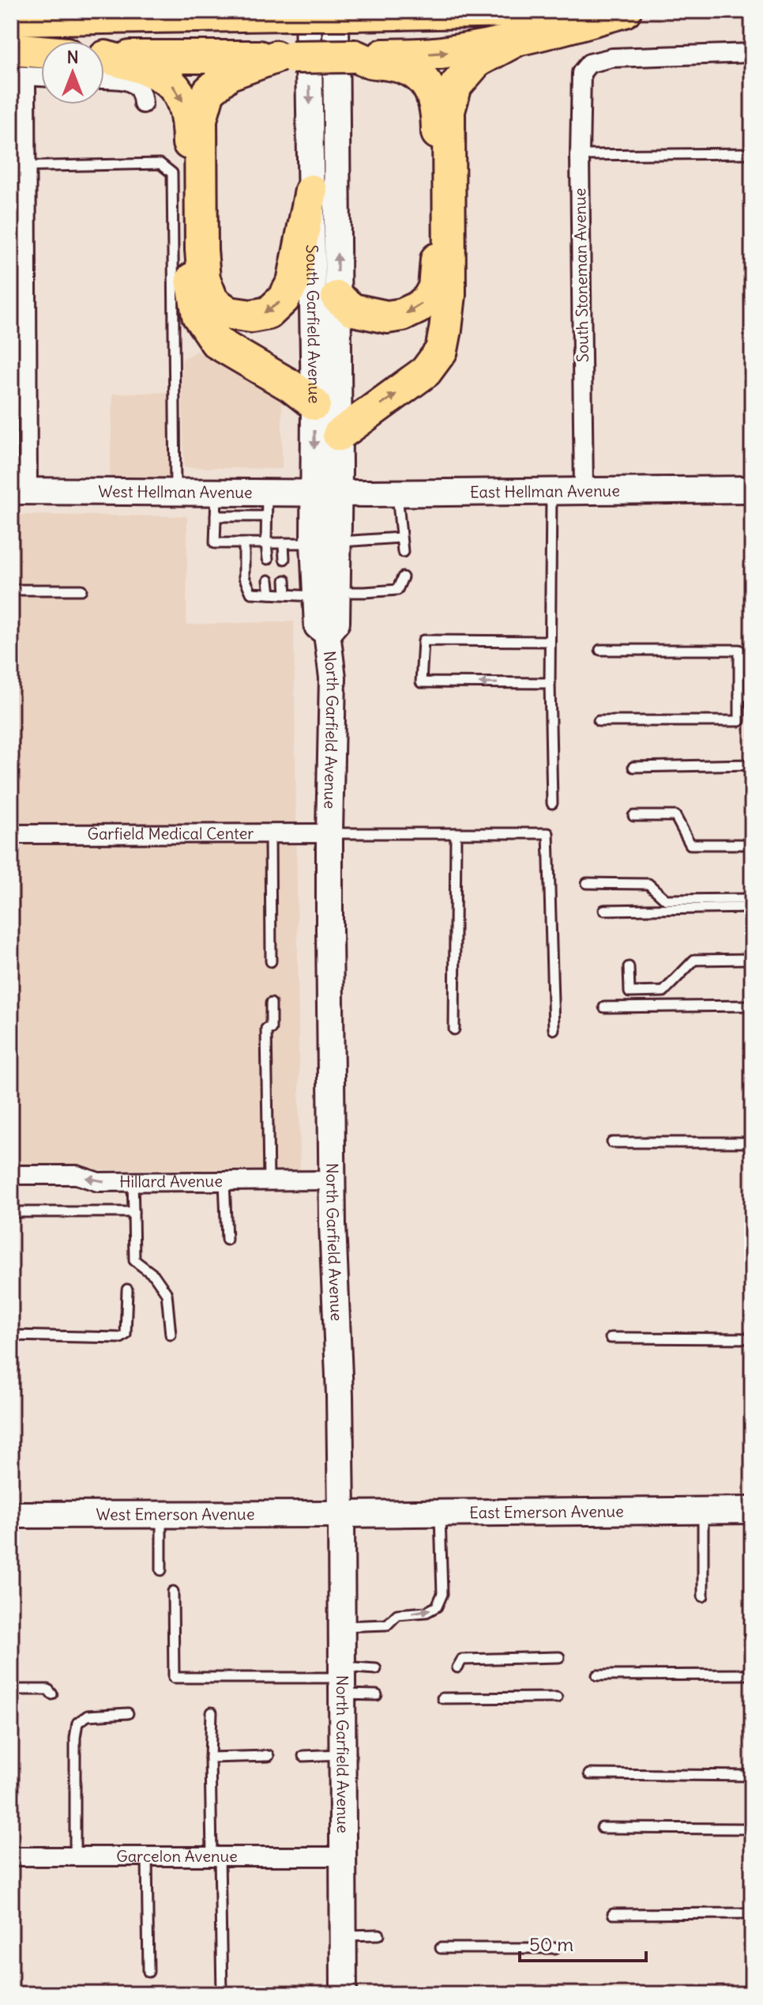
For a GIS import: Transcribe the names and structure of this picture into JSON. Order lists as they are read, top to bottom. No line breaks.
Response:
{"streets":{"main road":["South Garfield Avenue","East Hellman Avenue","West Hellman Avenue","North Garfield Avenue","East Emerson Avenue","West Emerson Avenue"],"street":["South Stoneman Avenue","Garfield Medical Center","Hillard Avenue","Garcelon Avenue"]},"crossings":[["South Stoneman Avenue","East Hellman Avenue"],["South Garfield Avenue","East Hellman Avenue"],["South Garfield Avenue","West Hellman Avenue"],["South Garfield Avenue","North Garfield Avenue"],["East Hellman Avenue","West Hellman Avenue"],["East Hellman Avenue","North Garfield Avenue"],["West Hellman Avenue","North Garfield Avenue"],["North Garfield Avenue","Garfield Medical Center"],["North Garfield Avenue","Hillard Avenue"],["North Garfield Avenue","East Emerson Avenue"],["North Garfield Avenue","West Emerson Avenue"],["North Garfield Avenue","Garcelon Avenue"],["East Emerson Avenue","West Emerson Avenue"]],"one_way":["Hillard Avenue"],"scale_bar":"50 m","north":"top"}
